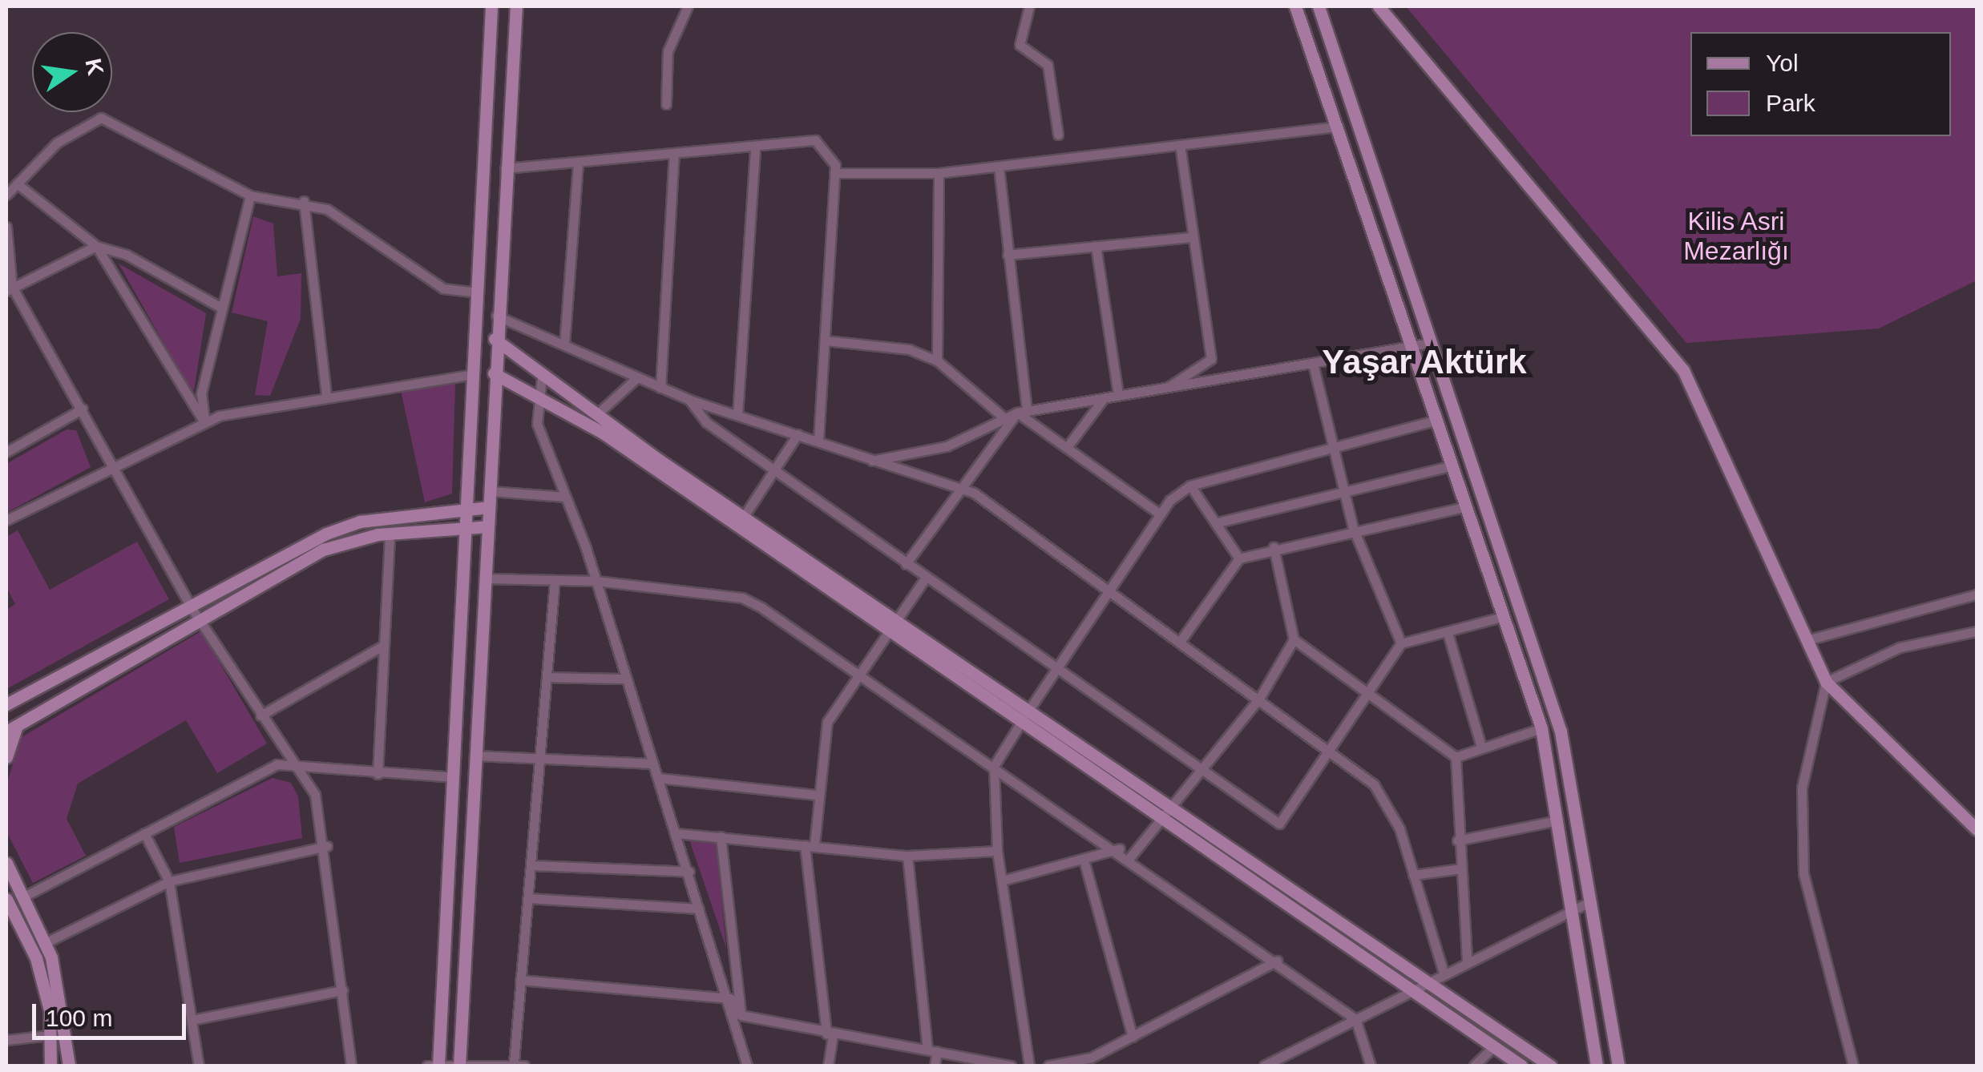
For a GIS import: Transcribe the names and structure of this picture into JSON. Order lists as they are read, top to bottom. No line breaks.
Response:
{"districts":["Yaşar Aktürk"],"parks":["Kilis Asri Mezarlığı"],"legend":["Yol","Park"],"scale_bar":"100 m","north":"right"}
